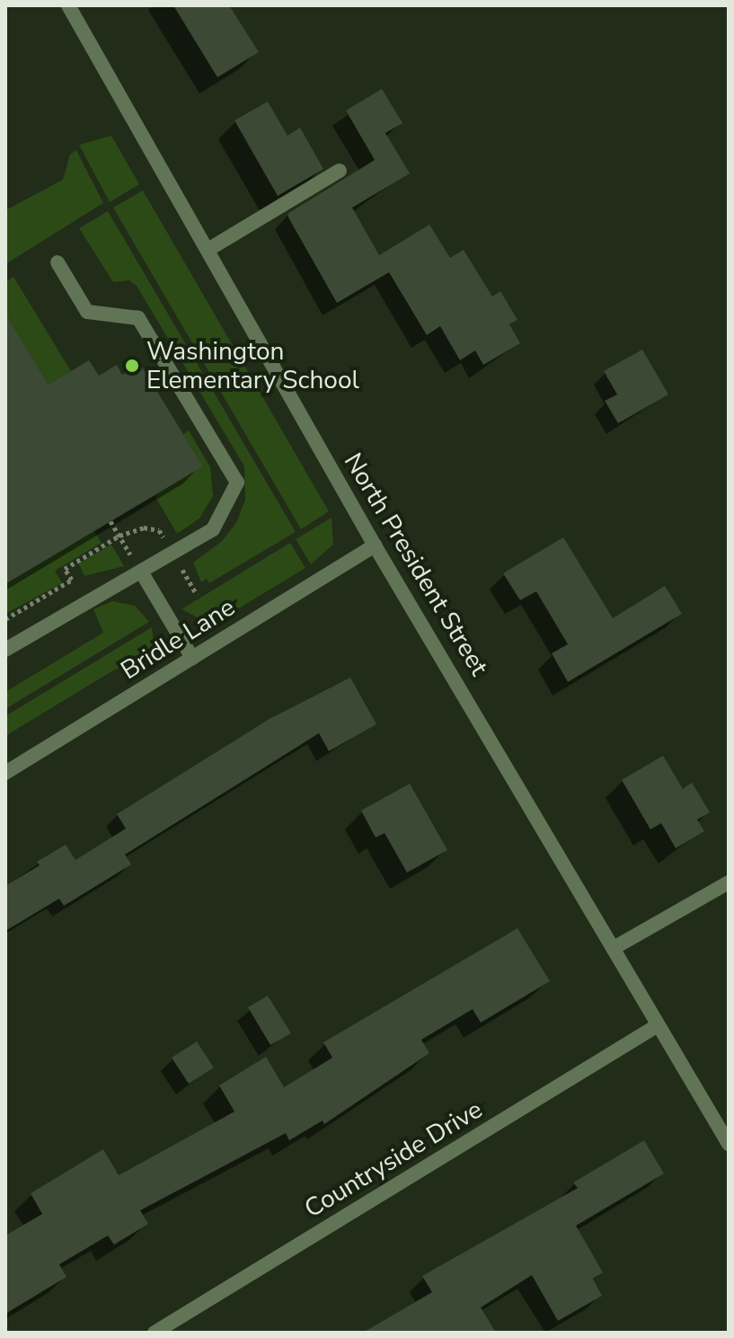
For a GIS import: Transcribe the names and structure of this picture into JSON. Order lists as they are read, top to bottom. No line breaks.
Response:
{"streets":{"street":["North President Street","Bridle Lane","Countryside Drive"]},"crossings":[["North President Street","Bridle Lane"],["North President Street","Countryside Drive"]],"places":["Washington Elementary School"]}
